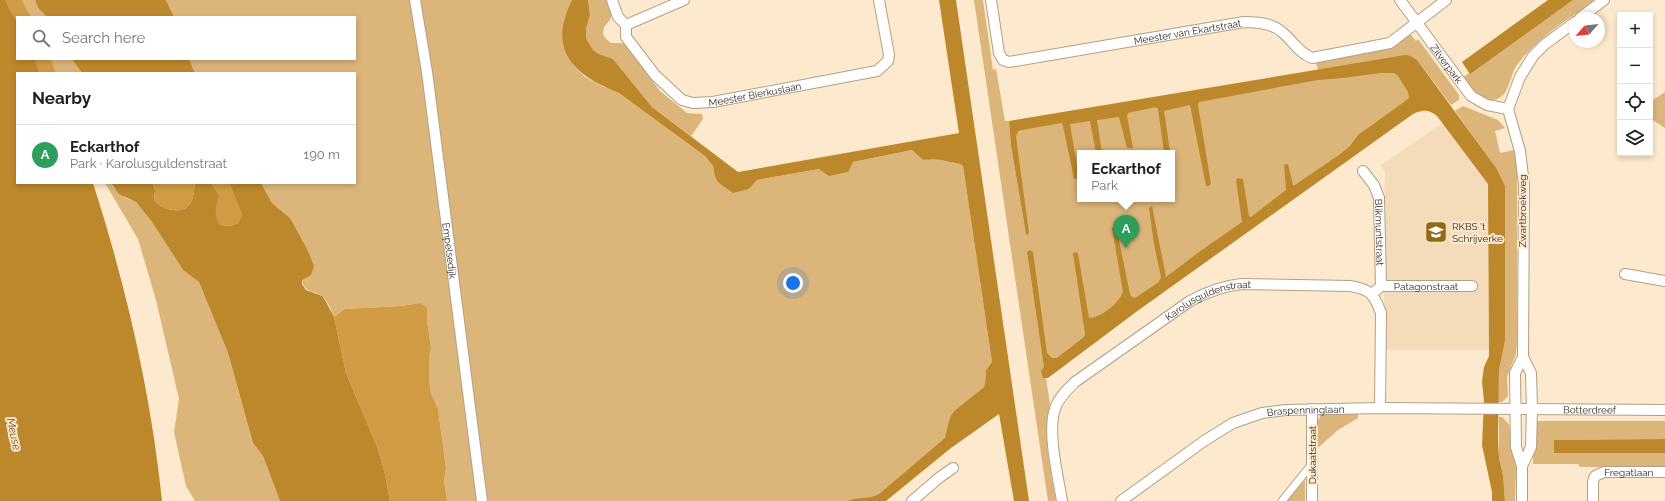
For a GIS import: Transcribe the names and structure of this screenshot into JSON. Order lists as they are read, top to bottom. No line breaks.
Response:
{"streets":{"street":["Meester van Ekartstraat","Zilverpark","Meester Bierkuslaan","Zwartbroekweg","Blikmuntstraat","Empelsedijk","Patagonstraat","Karolusguldenstraat","Botterdreef","Braspenninglaan","Dukaatstraat","Fregatlaan"]},"crossings":[["Meester van Ekartstraat","Zilverpark"],["Zilverpark","Zwartbroekweg"],["Zwartbroekweg","Botterdreef"],["Zwartbroekweg","Braspenninglaan"],["Blikmuntstraat","Patagonstraat"],["Botterdreef","Braspenninglaan"],["Braspenninglaan","Dukaatstraat"]],"water":["Meuse"],"places":{"school or university":["RKBS 't Schrijverke"]},"north":"bottom left","page":{"map_buttons":["+","−"],"search":"Search here","heading":"Nearby","list":[{"mark":"A","name":"Eckarthof","note":"Park · Karolusguldenstraat","value":"190 m"}],"popup":["Eckarthof","Park"],"pins":"A"}}
